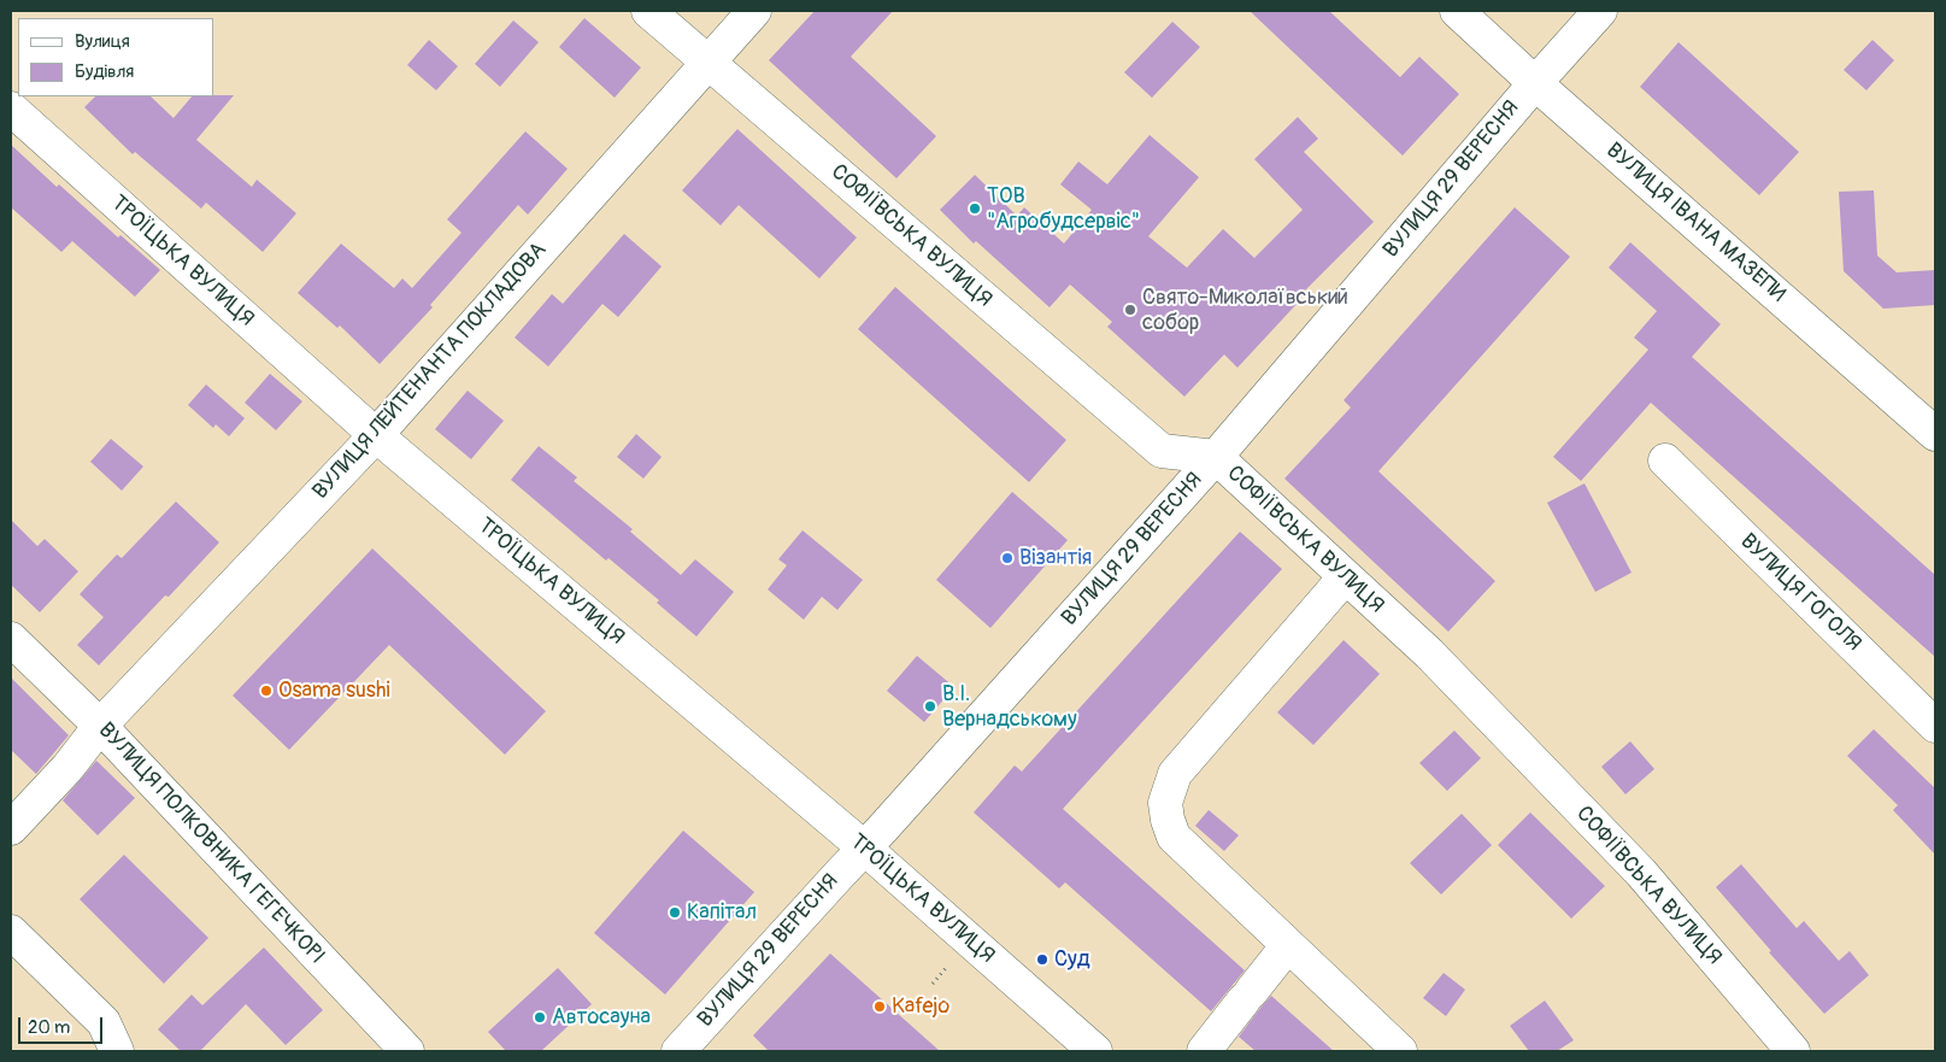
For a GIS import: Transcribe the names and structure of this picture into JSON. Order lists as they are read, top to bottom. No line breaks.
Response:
{"streets":{"street":["ВУЛИЦЯ 29 ВЕРЕСНЯ","ВУЛИЦЯ ІВАНА МАЗЕПИ","СОФІЇВСЬКА ВУЛИЦЯ","ТРОЇЦЬКА ВУЛИЦЯ","ВУЛИЦЯ ЛЕЙТЕНАНТА ПОКЛАДОВА","ВУЛИЦЯ ГОГОЛЯ","ВУЛИЦЯ ПОЛКОВНИКА ГЕГЕЧКОРІ"]},"crossings":[["ВУЛИЦЯ 29 ВЕРЕСНЯ","ВУЛИЦЯ ІВАНА МАЗЕПИ"],["ВУЛИЦЯ 29 ВЕРЕСНЯ","СОФІЇВСЬКА ВУЛИЦЯ"],["ВУЛИЦЯ 29 ВЕРЕСНЯ","ТРОЇЦЬКА ВУЛИЦЯ"],["СОФІЇВСЬКА ВУЛИЦЯ","ВУЛИЦЯ ЛЕЙТЕНАНТА ПОКЛАДОВА"],["ТРОЇЦЬКА ВУЛИЦЯ","ВУЛИЦЯ ЛЕЙТЕНАНТА ПОКЛАДОВА"],["ВУЛИЦЯ ЛЕЙТЕНАНТА ПОКЛАДОВА","ВУЛИЦЯ ПОЛКОВНИКА ГЕГЕЧКОРІ"]],"places":["ТОВ \"Агробудсервіс\"","Свято-Миколаївський собор","Візантія","Osama sushi","В.І. Вернадському","Капітал","Суд","Kafejo","Автосауна"],"legend":["Вулиця","Будівля"],"scale_bar":"20 m"}
